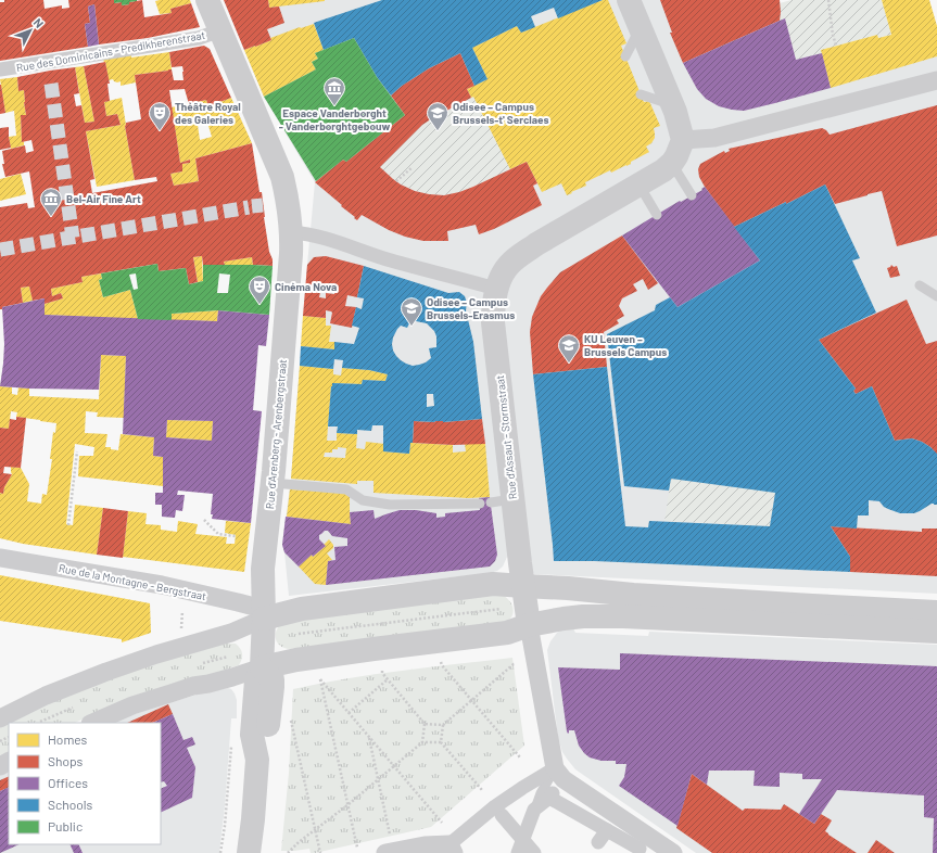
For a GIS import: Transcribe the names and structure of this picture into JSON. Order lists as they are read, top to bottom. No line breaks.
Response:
{"streets":{"street":["Rue des Dominicains - Predikherenstraat","Rue d'Arenberg - Arenbergstraat","Rue d'Assaut - Stormstraat","Rue de la Montagne - Bergstraat"]},"crossings":[["Rue des Dominicains - Predikherenstraat","Rue d'Arenberg - Arenbergstraat"],["Rue d'Arenberg - Arenbergstraat","Rue de la Montagne - Bergstraat"]],"places":{"museum":["Espace Vanderborght - Vanderborghtgebouw","Bel-Air Fine Art"],"theatre":["Théâtre Royal des Galeries","Cinéma Nova"],"school or university":["Odisee – Campus Brussels-t' Serclaes","Odisee – Campus Brussels-Erasmus","KU Leuven – Brussels Campus"]},"legend":["Homes","Shops","Offices","Schools","Public"],"north":"top right"}
